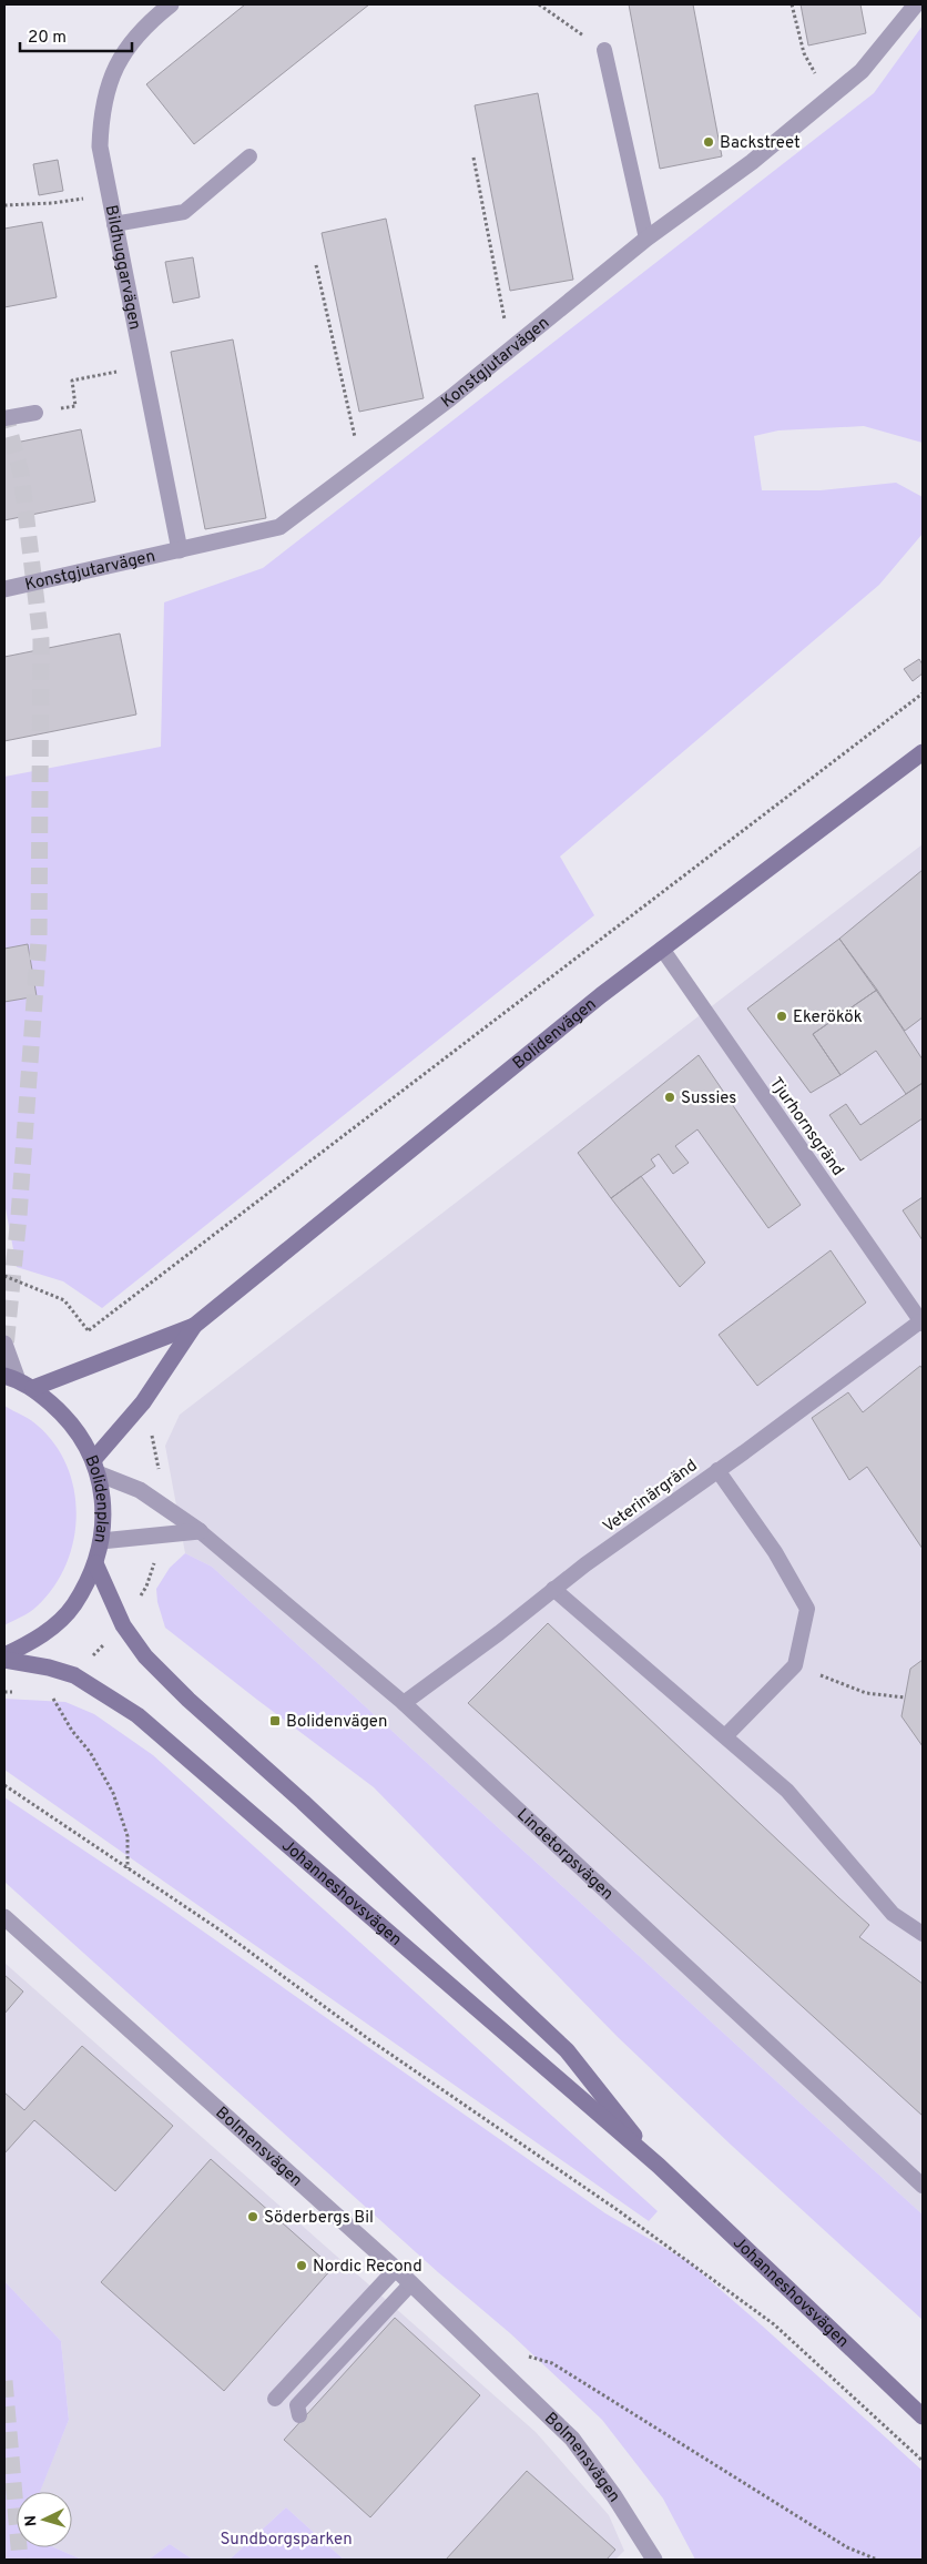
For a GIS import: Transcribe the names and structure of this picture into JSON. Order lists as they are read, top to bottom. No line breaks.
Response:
{"streets":{"main road":["Bolidenvägen","Bolidenplan","Johanneshovsvägen"],"street":["Bildhuggarvägen","Konstgjutarvägen","Lindetorpsvägen","Bolmensvägen"],"lane":["Tjurhornsgränd","Veterinärgränd"]},"crossings":[["Bildhuggarvägen","Konstgjutarvägen"],["Bolidenvägen","Tjurhornsgränd"],["Bolidenvägen","Bolidenplan"],["Bolidenvägen","Lindetorpsvägen"],["Tjurhornsgränd","Veterinärgränd"],["Veterinärgränd","Lindetorpsvägen"],["Bolidenplan","Lindetorpsvägen"],["Bolidenplan","Johanneshovsvägen"]],"parks":["Sundborgsparken"],"places":{"other":["Backstreet","Ekerökök","Sussies","Söderbergs Bil","Nordic Recond"],"transit":["Bolidenvägen"]},"scale_bar":"20 m","north":"left"}
